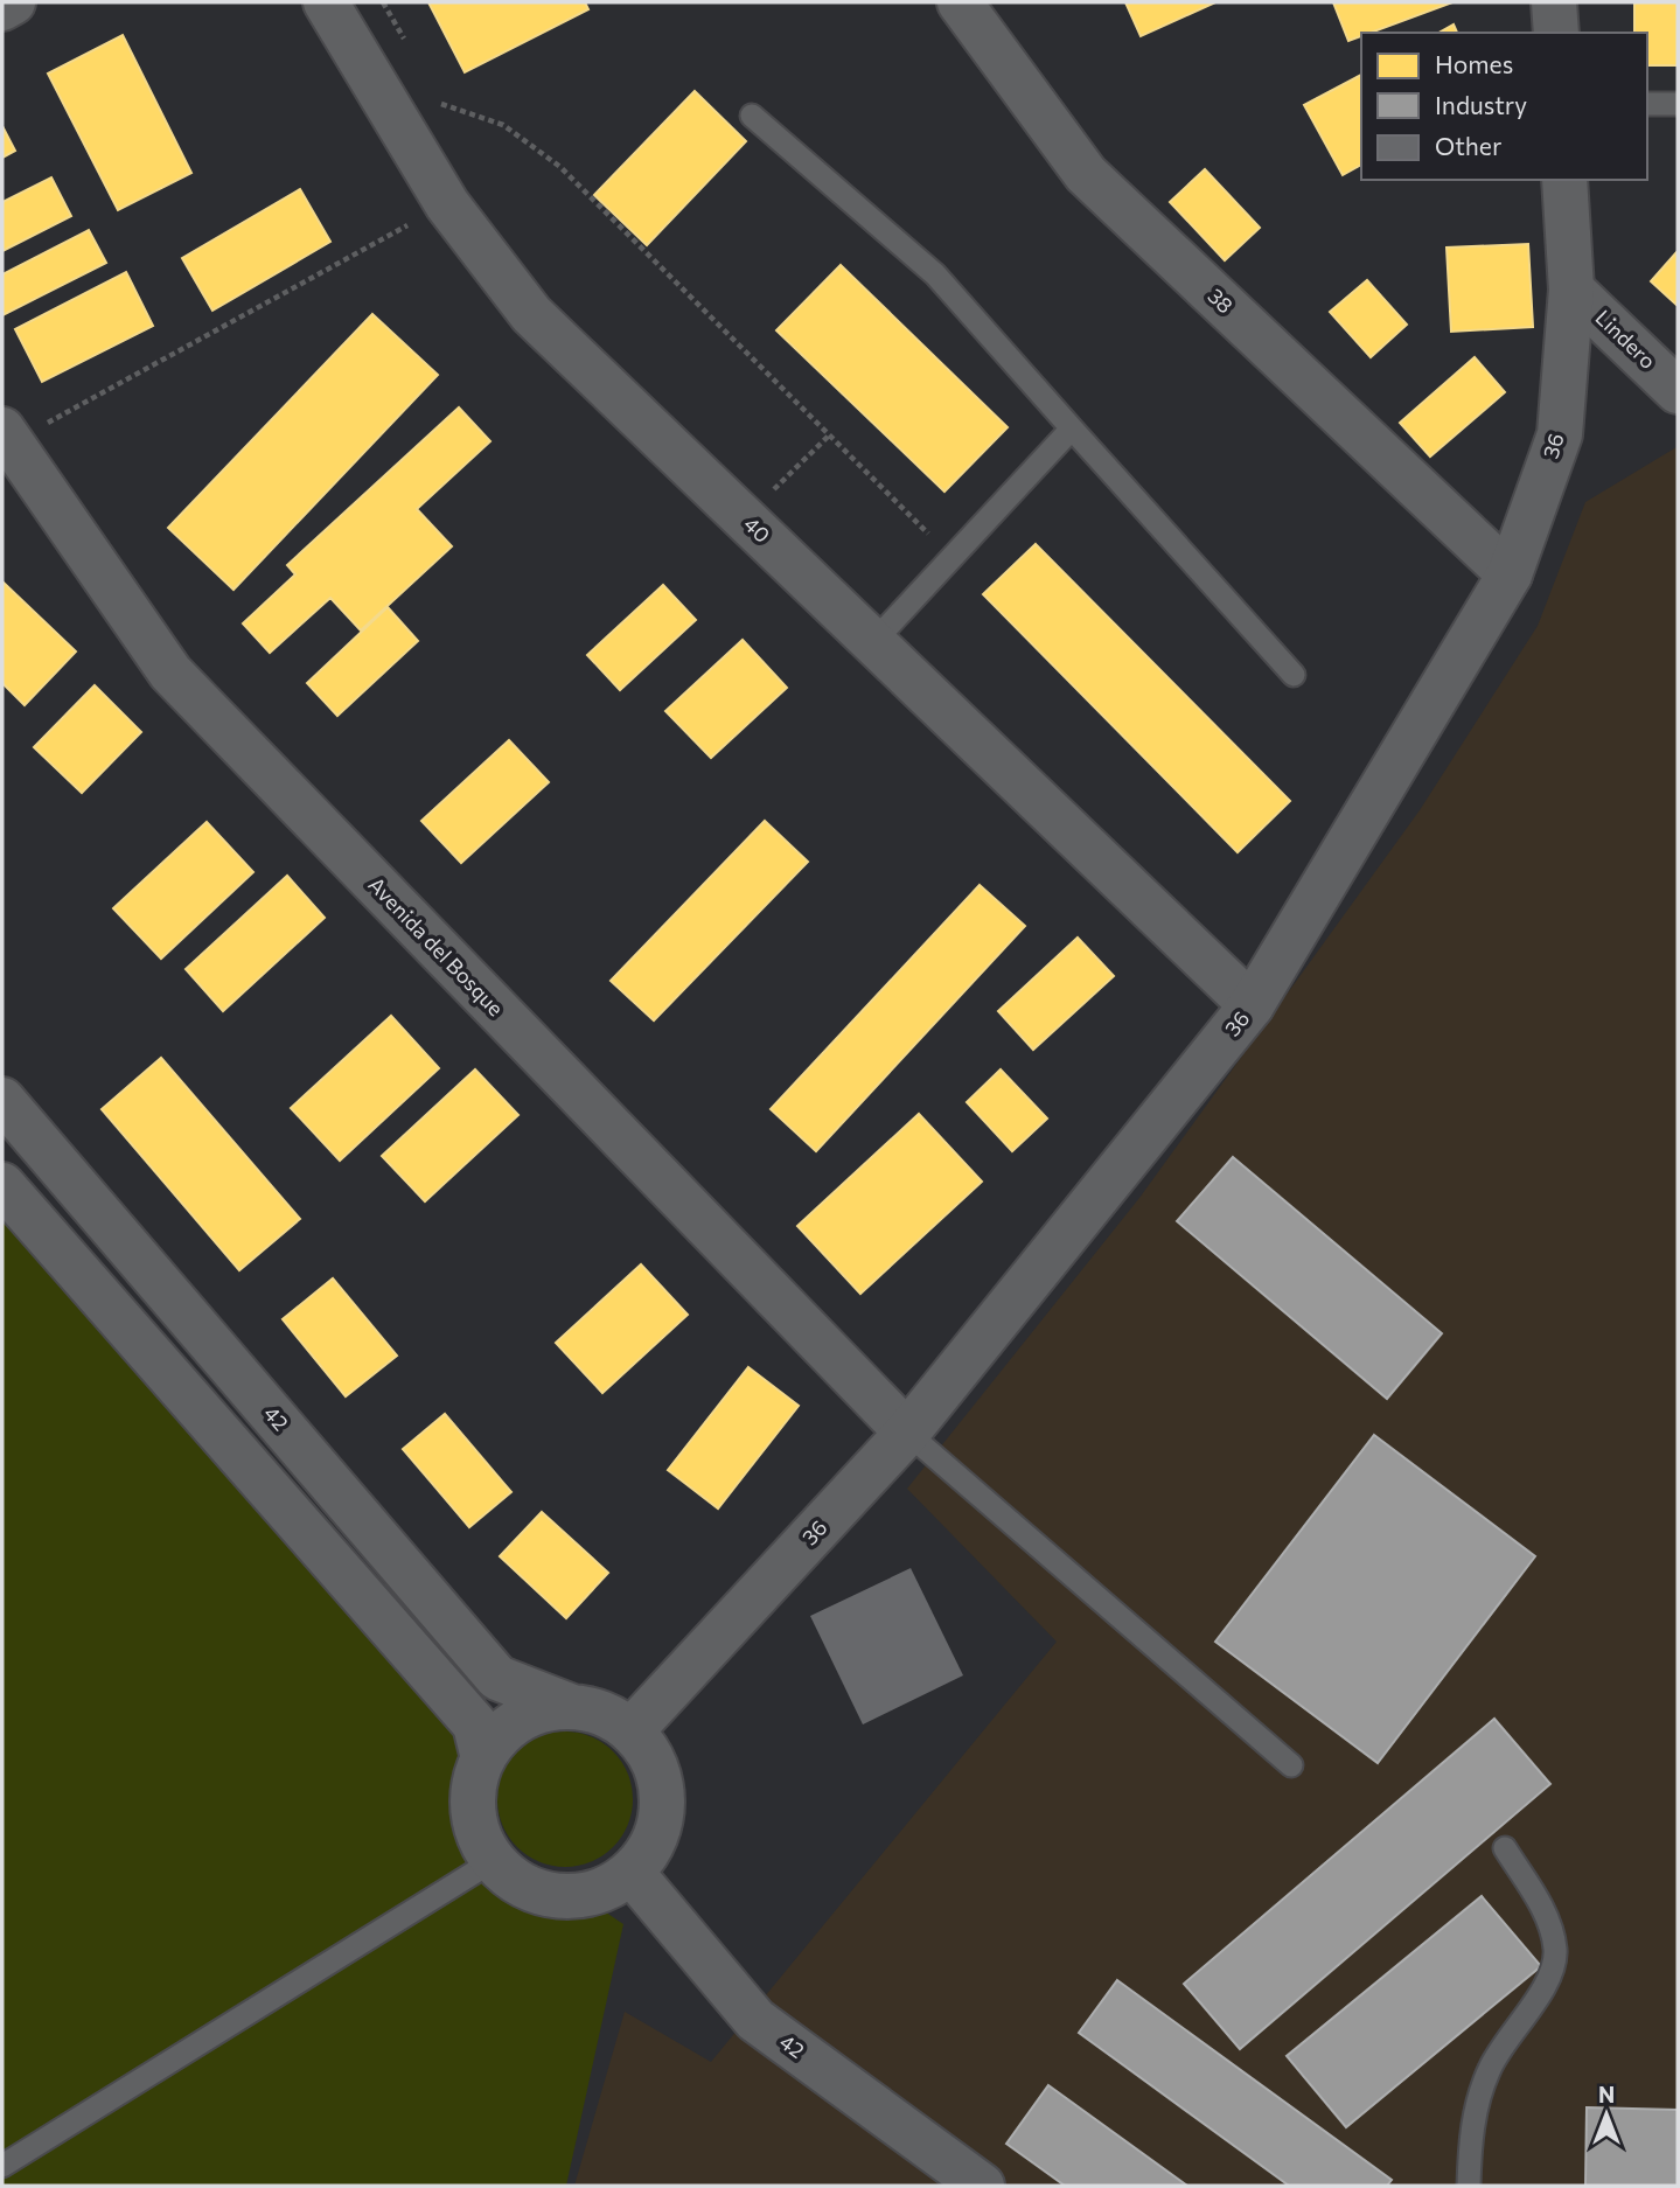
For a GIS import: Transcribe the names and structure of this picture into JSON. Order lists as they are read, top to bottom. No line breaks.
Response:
{"streets":{"street":["38","Lindero","36","40","Avenida del Bosque","42"]},"crossings":[["38","36"],["Lindero","36"],["36","40"],["36","Avenida del Bosque"],["36","42"]],"legend":["Homes","Industry","Other"],"north":"top"}
